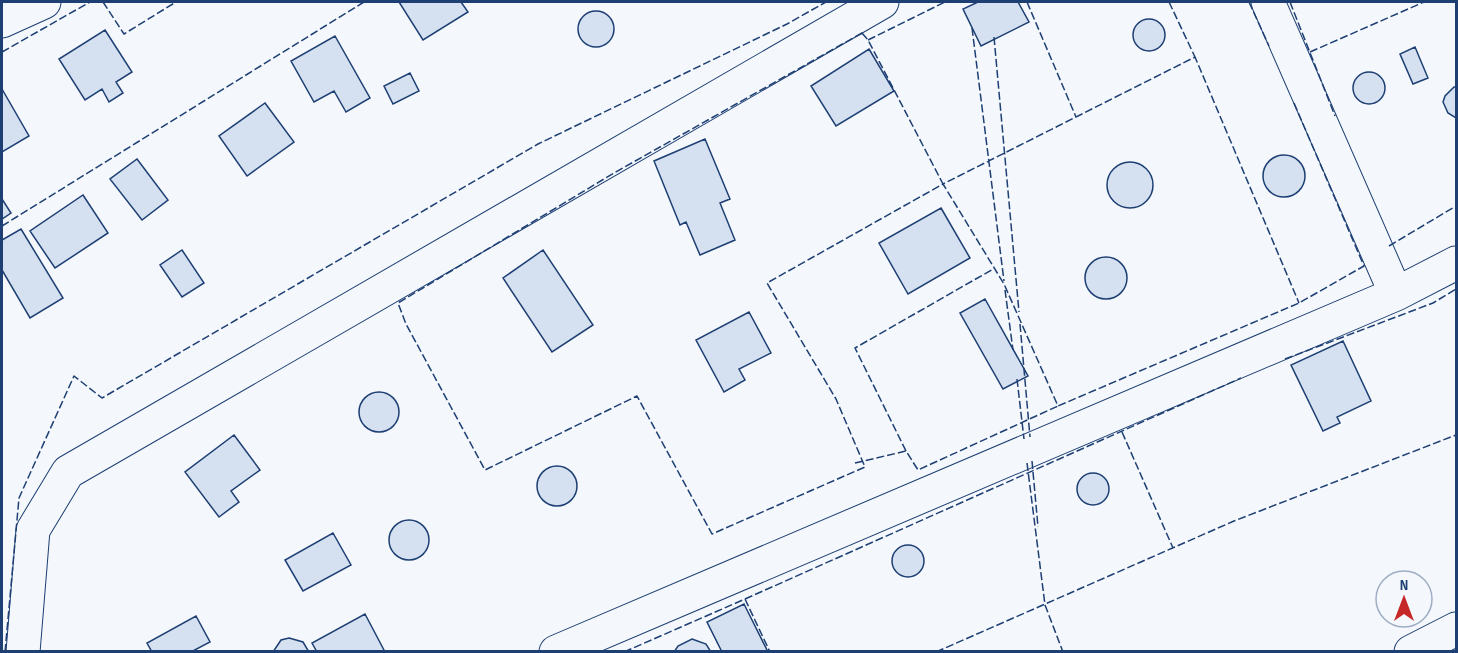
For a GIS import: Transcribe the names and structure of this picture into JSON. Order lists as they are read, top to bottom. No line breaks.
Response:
{"north":"top"}
